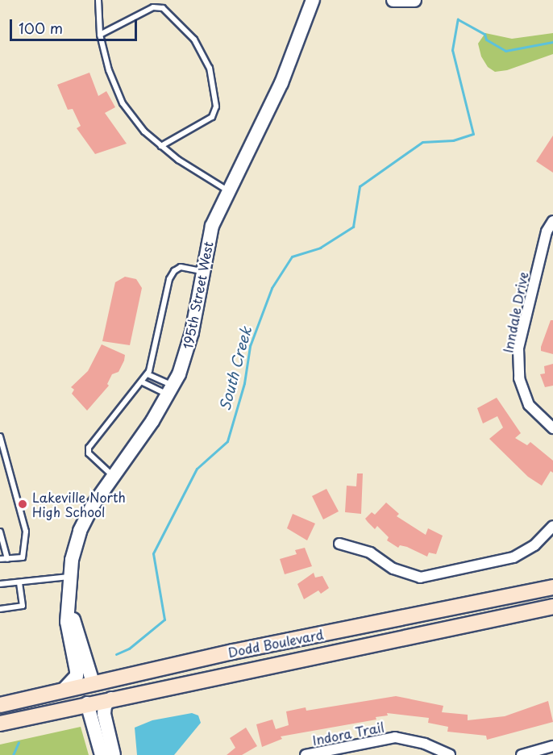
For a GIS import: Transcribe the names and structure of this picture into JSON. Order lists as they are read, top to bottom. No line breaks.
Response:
{"streets":{"main road":["Dodd Boulevard"],"street":["195th Street West","Inndale Drive","Indora Trail"]},"crossings":[["195th Street West","Dodd Boulevard"]],"water":["South Creek"],"places":["Lakeville North High School"],"scale_bar":"100 m"}
